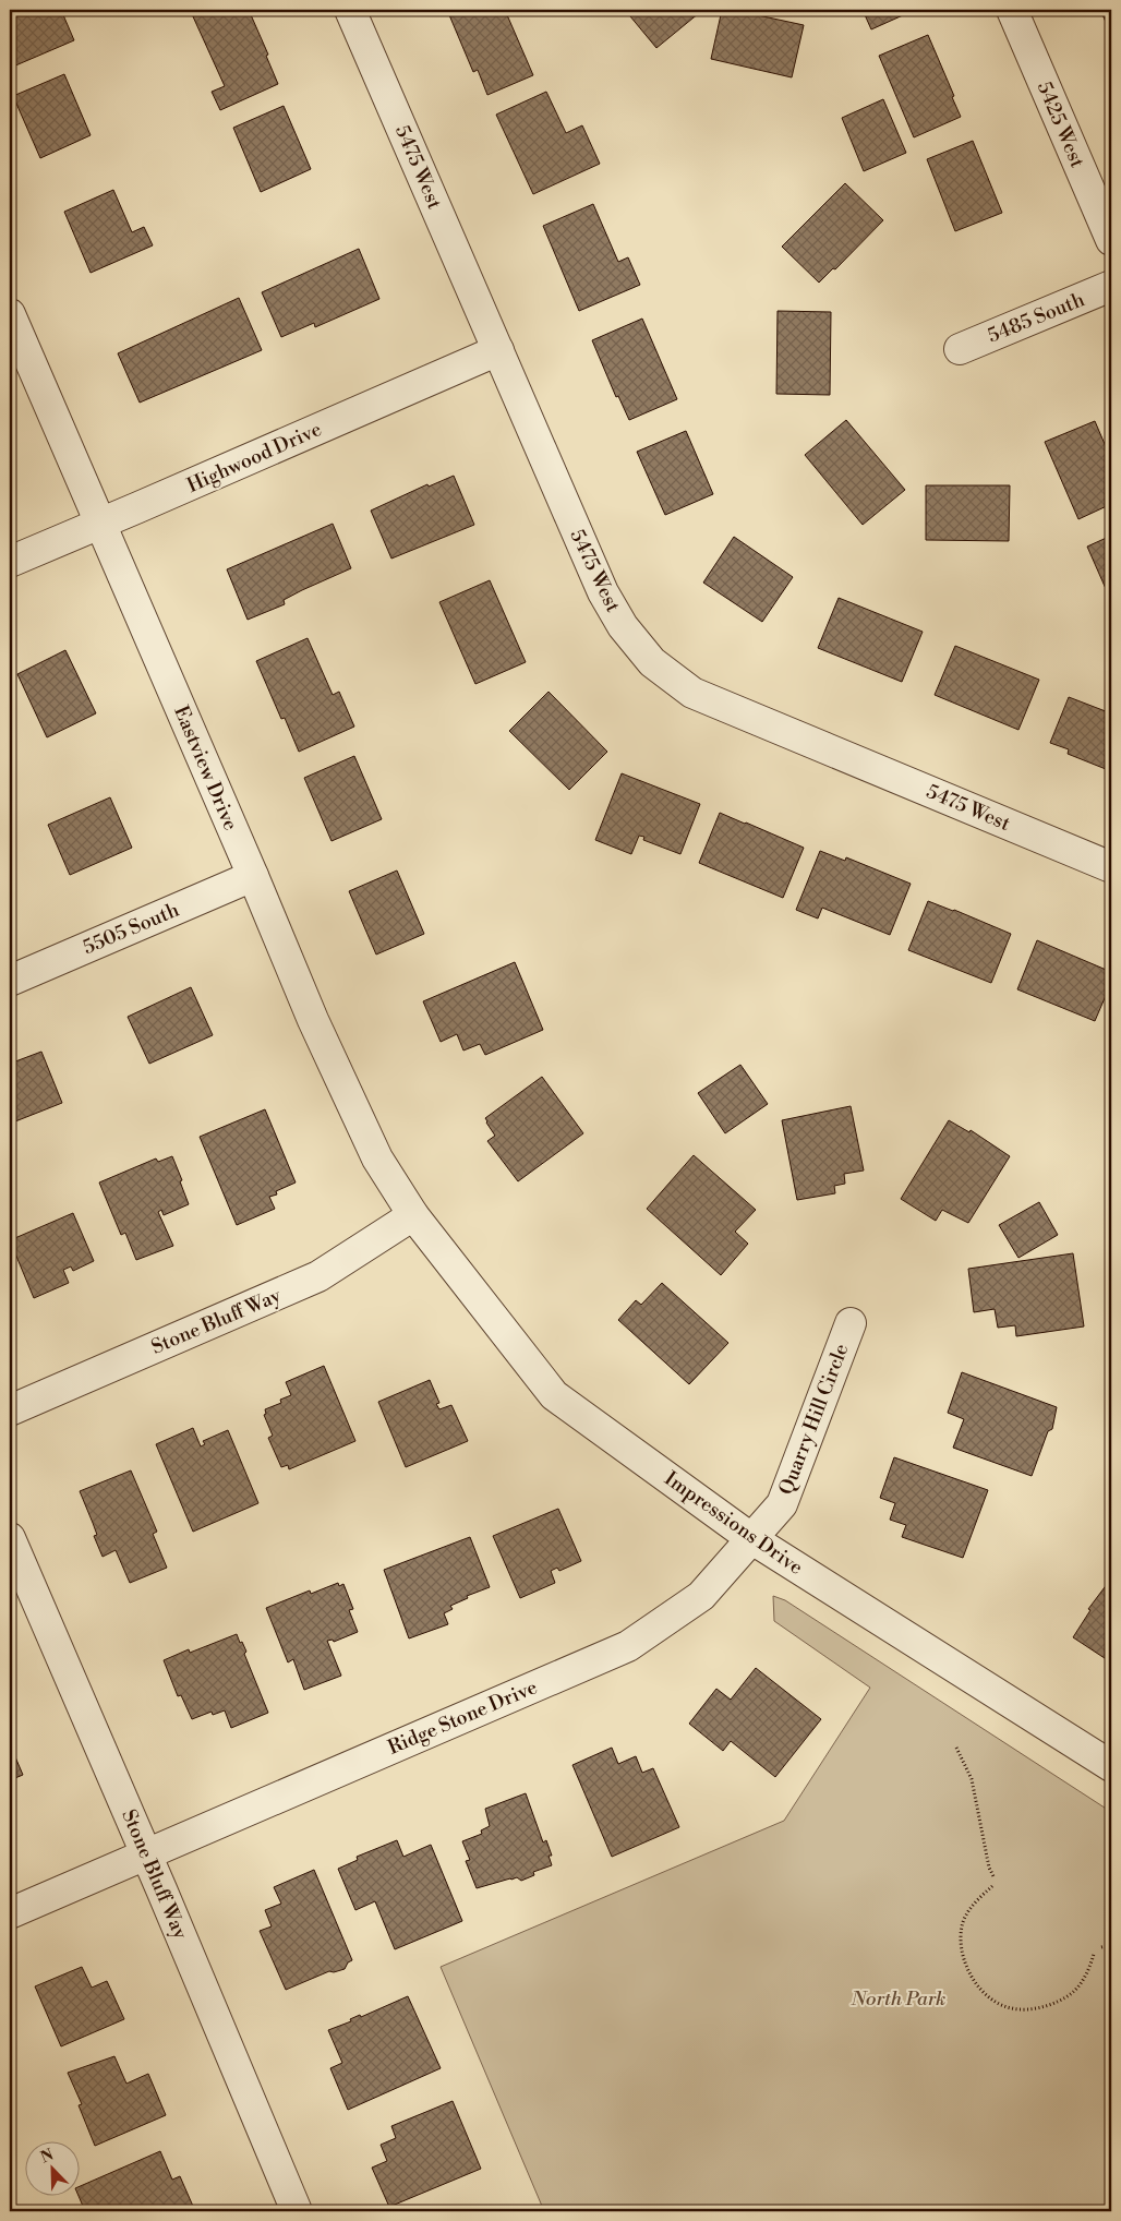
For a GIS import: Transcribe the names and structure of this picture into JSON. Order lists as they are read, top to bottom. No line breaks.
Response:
{"streets":{"street":["5425 West","5475 West","5485 South","Highwood Drive","Eastview Drive","5505 South","Stone Bluff Way","Quarry Hill Circle","Impressions Drive","Ridge Stone Drive"]},"crossings":[["5475 West","Highwood Drive"],["Highwood Drive","Eastview Drive"],["Eastview Drive","5505 South"],["Eastview Drive","Stone Bluff Way"],["Eastview Drive","Impressions Drive"],["Stone Bluff Way","Impressions Drive"],["Stone Bluff Way","Ridge Stone Drive"],["Quarry Hill Circle","Impressions Drive"],["Quarry Hill Circle","Ridge Stone Drive"],["Impressions Drive","Ridge Stone Drive"]],"parks":["North Park"],"north":"top left"}
